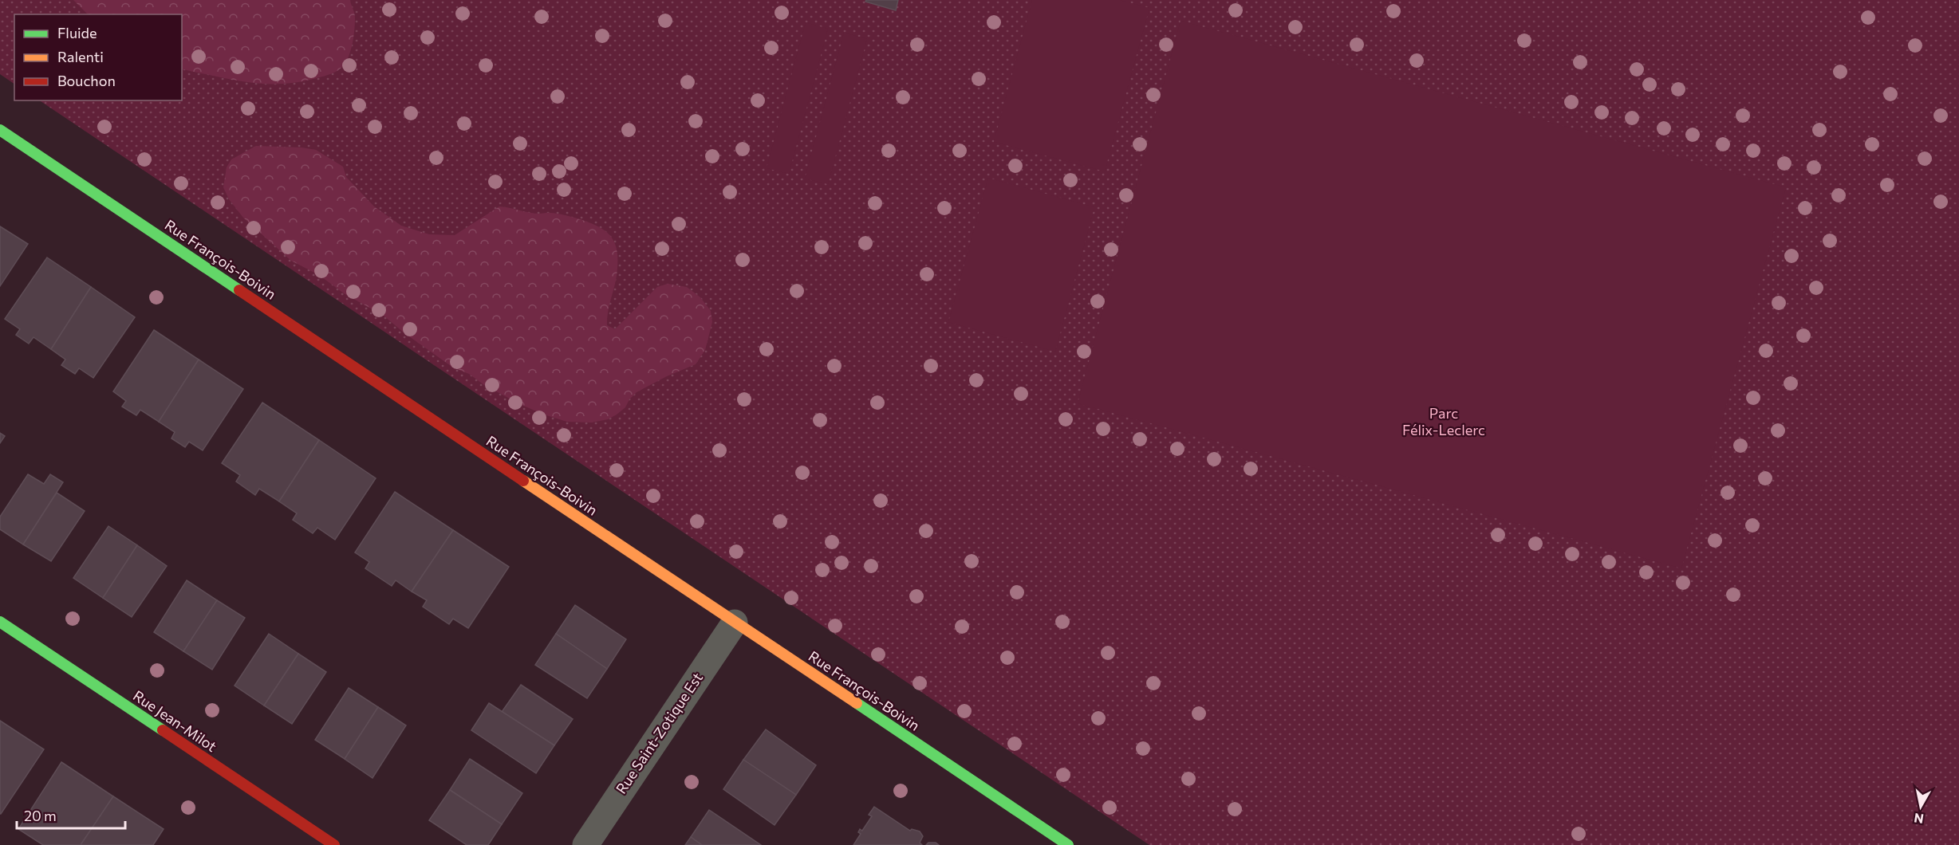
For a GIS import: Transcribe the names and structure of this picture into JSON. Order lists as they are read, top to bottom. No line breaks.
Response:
{"streets":{"street":["Rue François-Boivin","Rue Jean-Milot","Rue Saint-Zotique Est"]},"crossings":[["Rue François-Boivin","Rue Saint-Zotique Est"]],"parks":["Parc Félix-Leclerc"],"legend":["Fluide","Ralenti","Bouchon"],"scale_bar":"20 m","north":"bottom"}
